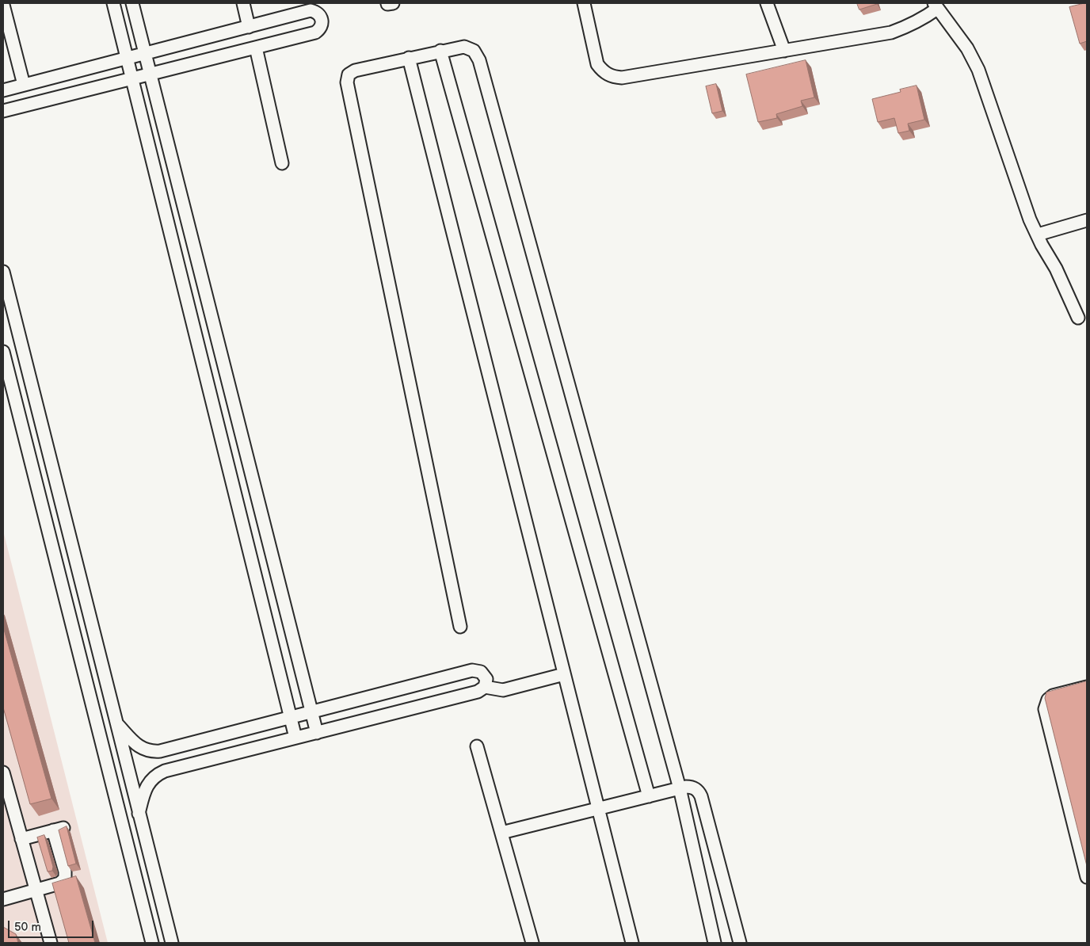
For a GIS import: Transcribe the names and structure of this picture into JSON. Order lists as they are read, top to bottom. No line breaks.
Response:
{"scale_bar":"50 m"}
